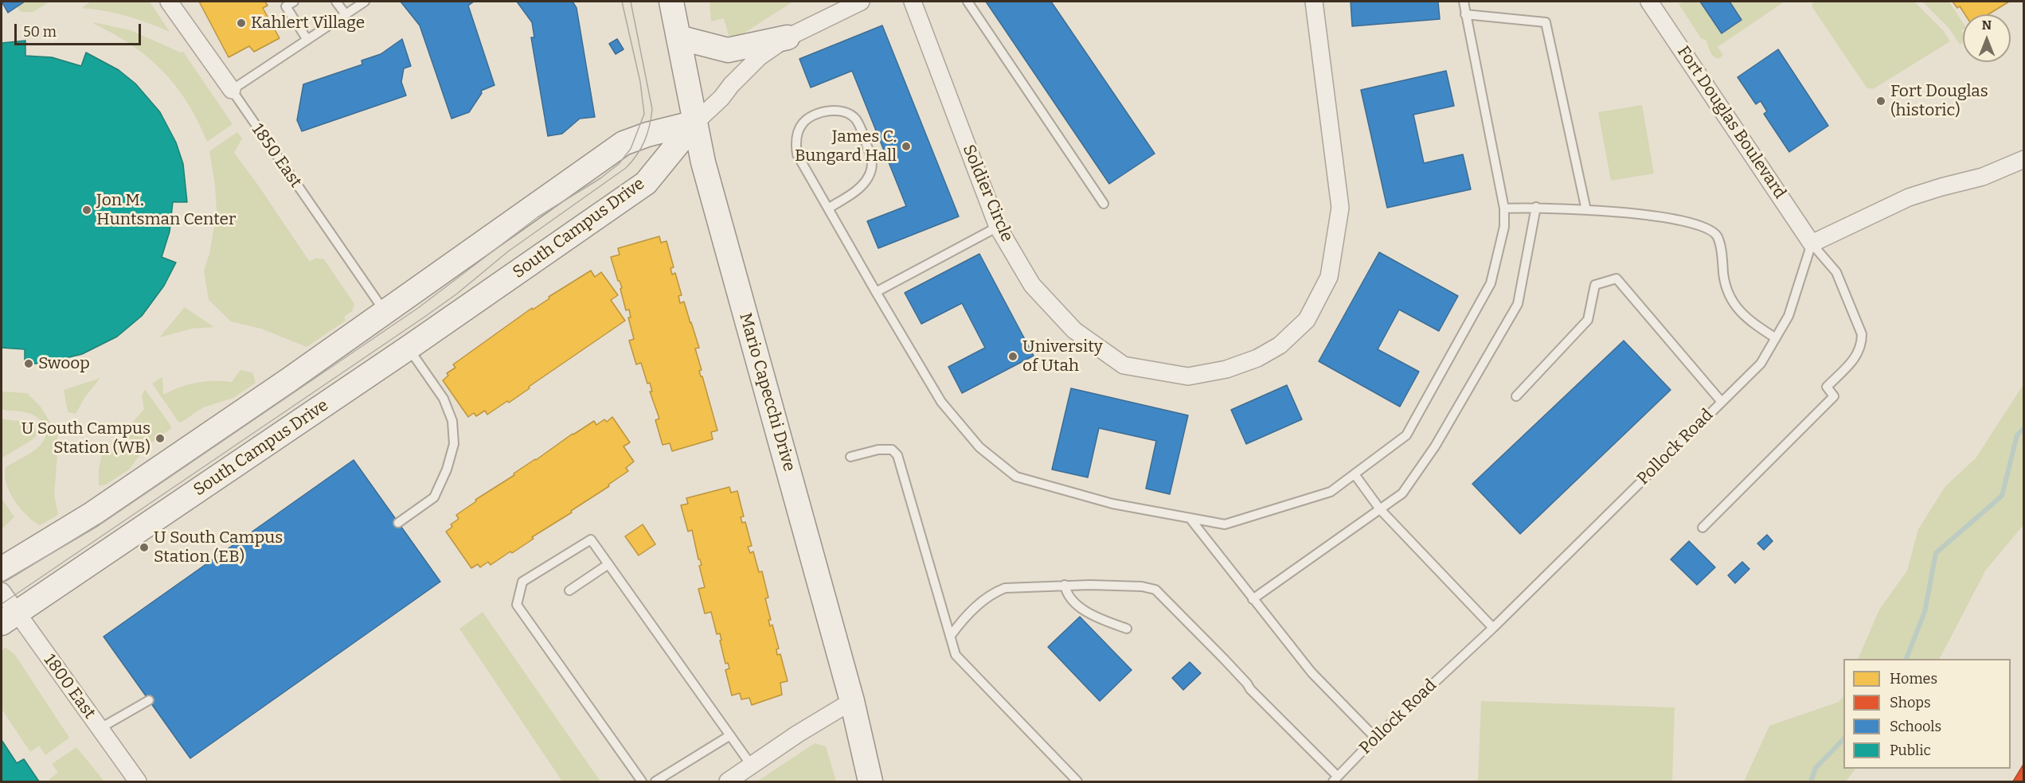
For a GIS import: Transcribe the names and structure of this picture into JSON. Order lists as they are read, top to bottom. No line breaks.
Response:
{"streets":{"street":["Fort Douglas Boulevard","1850 East","Soldier Circle","South Campus Drive","Mario Capecchi Drive","1800 East"],"lane":["Pollock Road"]},"crossings":[["Fort Douglas Boulevard","Pollock Road"],["South Campus Drive","Mario Capecchi Drive"],["South Campus Drive","1800 East"]],"places":["Kahlert Village","Fort Douglas (historic)","James C. Bungard Hall","Jon M. Huntsman Center","University of Utah","Swoop","U South Campus Station (WB)","U South Campus Station (EB)"],"legend":["Homes","Shops","Schools","Public"],"scale_bar":"50 m","north":"top"}
